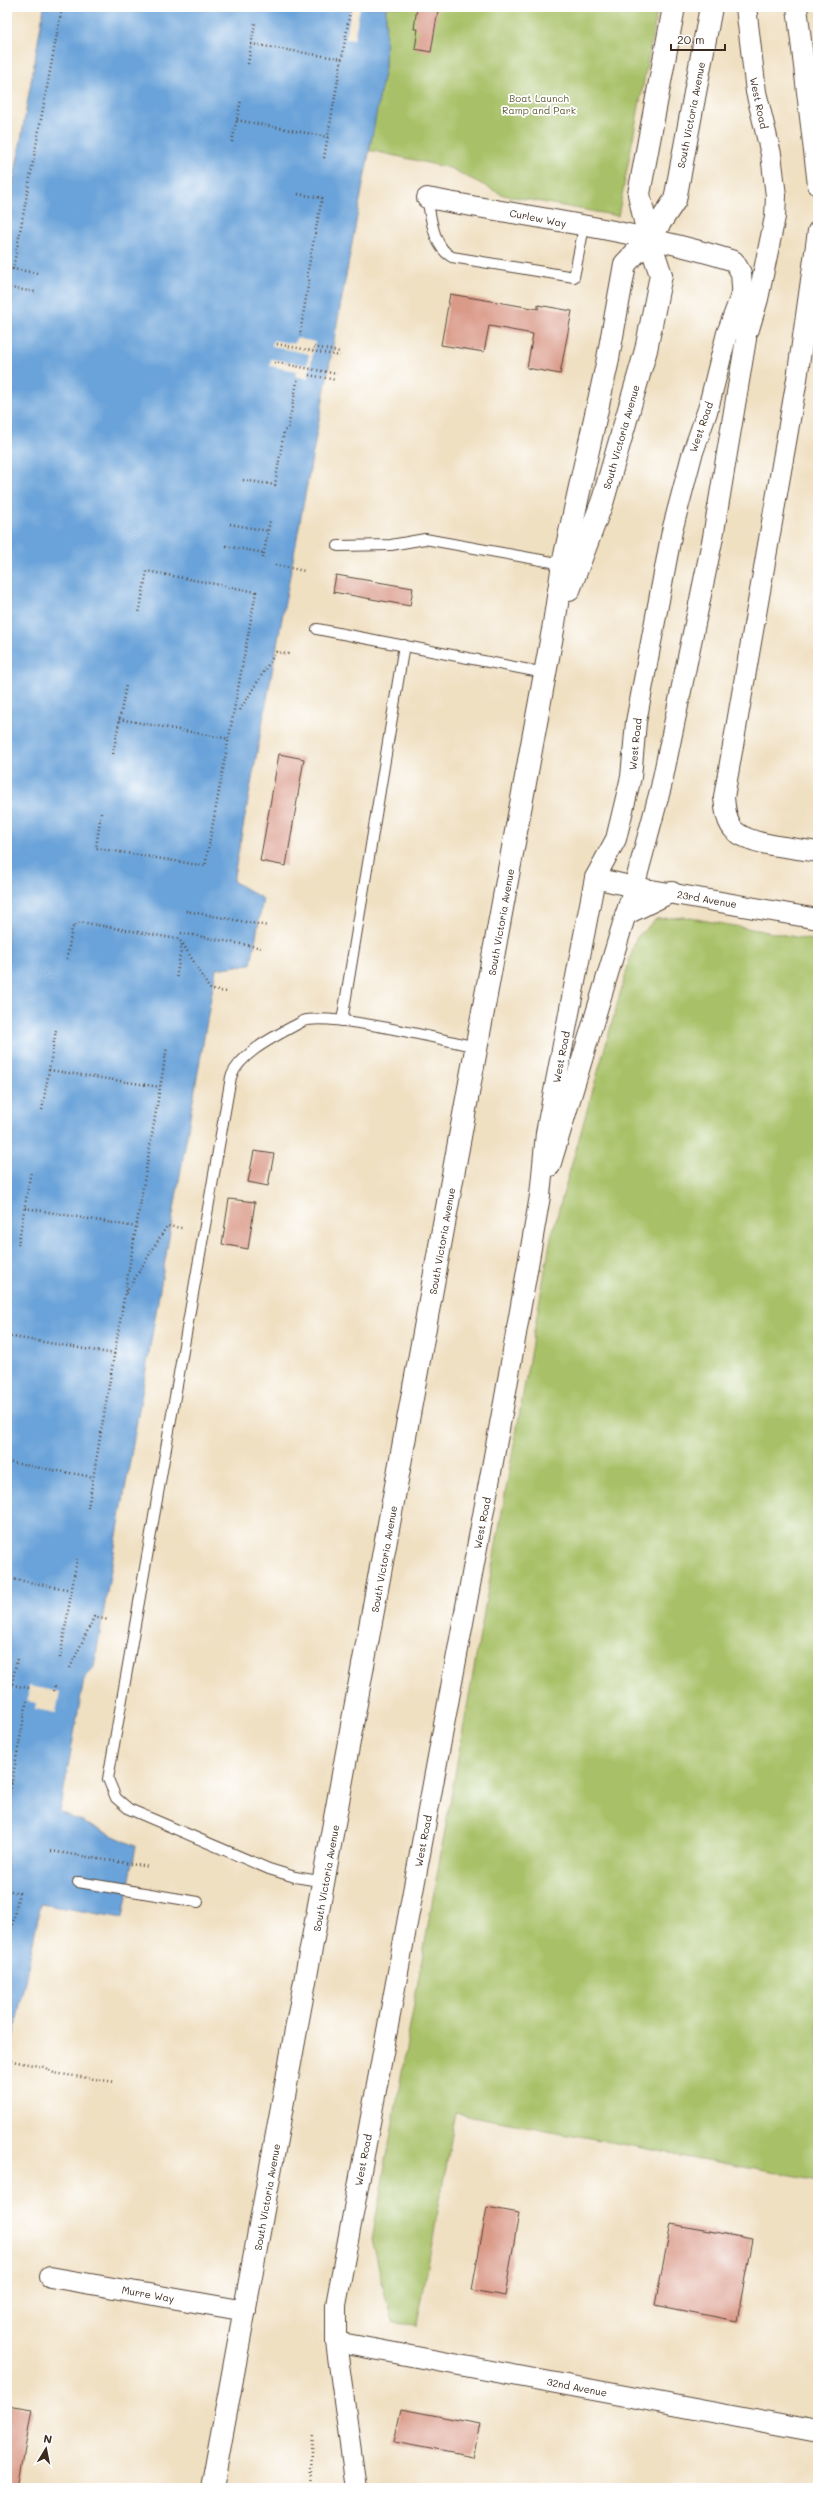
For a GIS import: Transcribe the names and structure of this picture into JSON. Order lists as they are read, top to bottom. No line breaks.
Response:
{"streets":{"street":["West Road","South Victoria Avenue","Curlew Way","23rd Avenue","Murre Way","32nd Avenue"]},"crossings":[["West Road","South Victoria Avenue"],["West Road","Curlew Way"],["West Road","23rd Avenue"],["West Road","32nd Avenue"],["South Victoria Avenue","Curlew Way"],["South Victoria Avenue","Murre Way"]],"parks":["Boat Launch Ramp and Park"],"scale_bar":"20 m","north":"top"}
